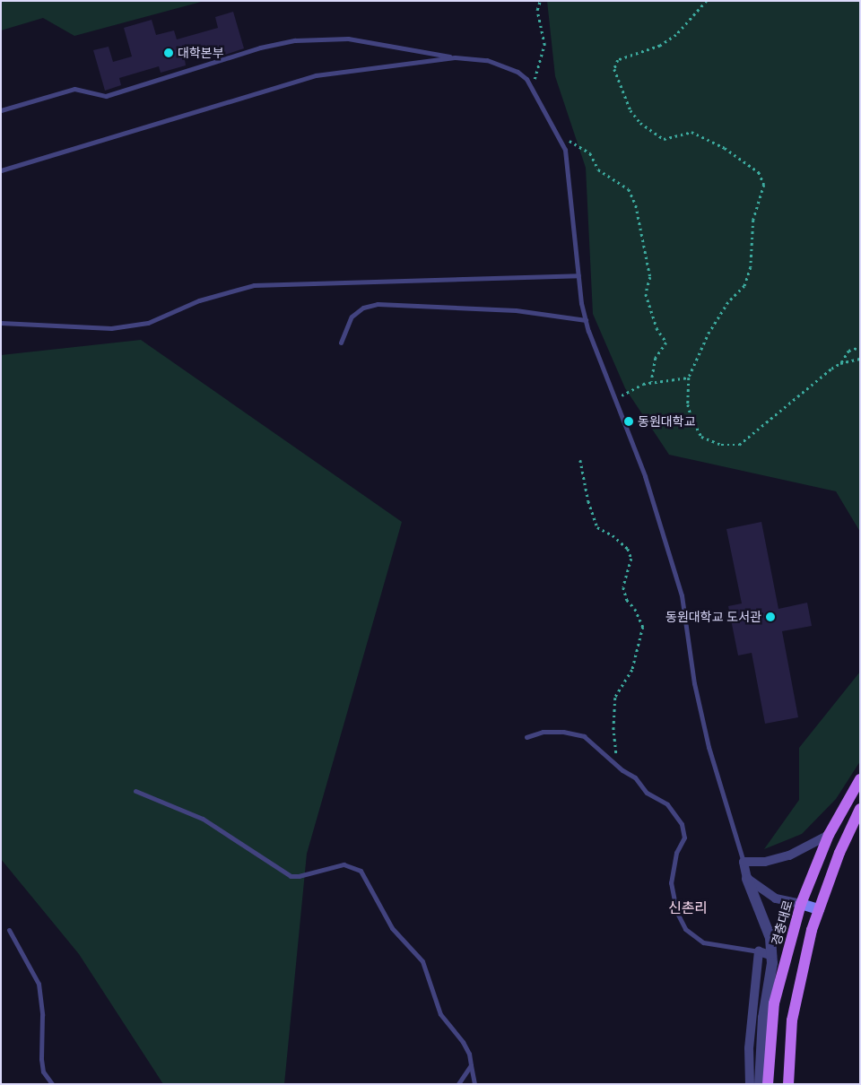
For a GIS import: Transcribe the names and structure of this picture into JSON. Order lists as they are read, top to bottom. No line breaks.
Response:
{"streets":{"main road":["경충대로"]},"districts":["신촌리"],"places":["대학본부","동원대학교","동원대학교 도서관"]}
